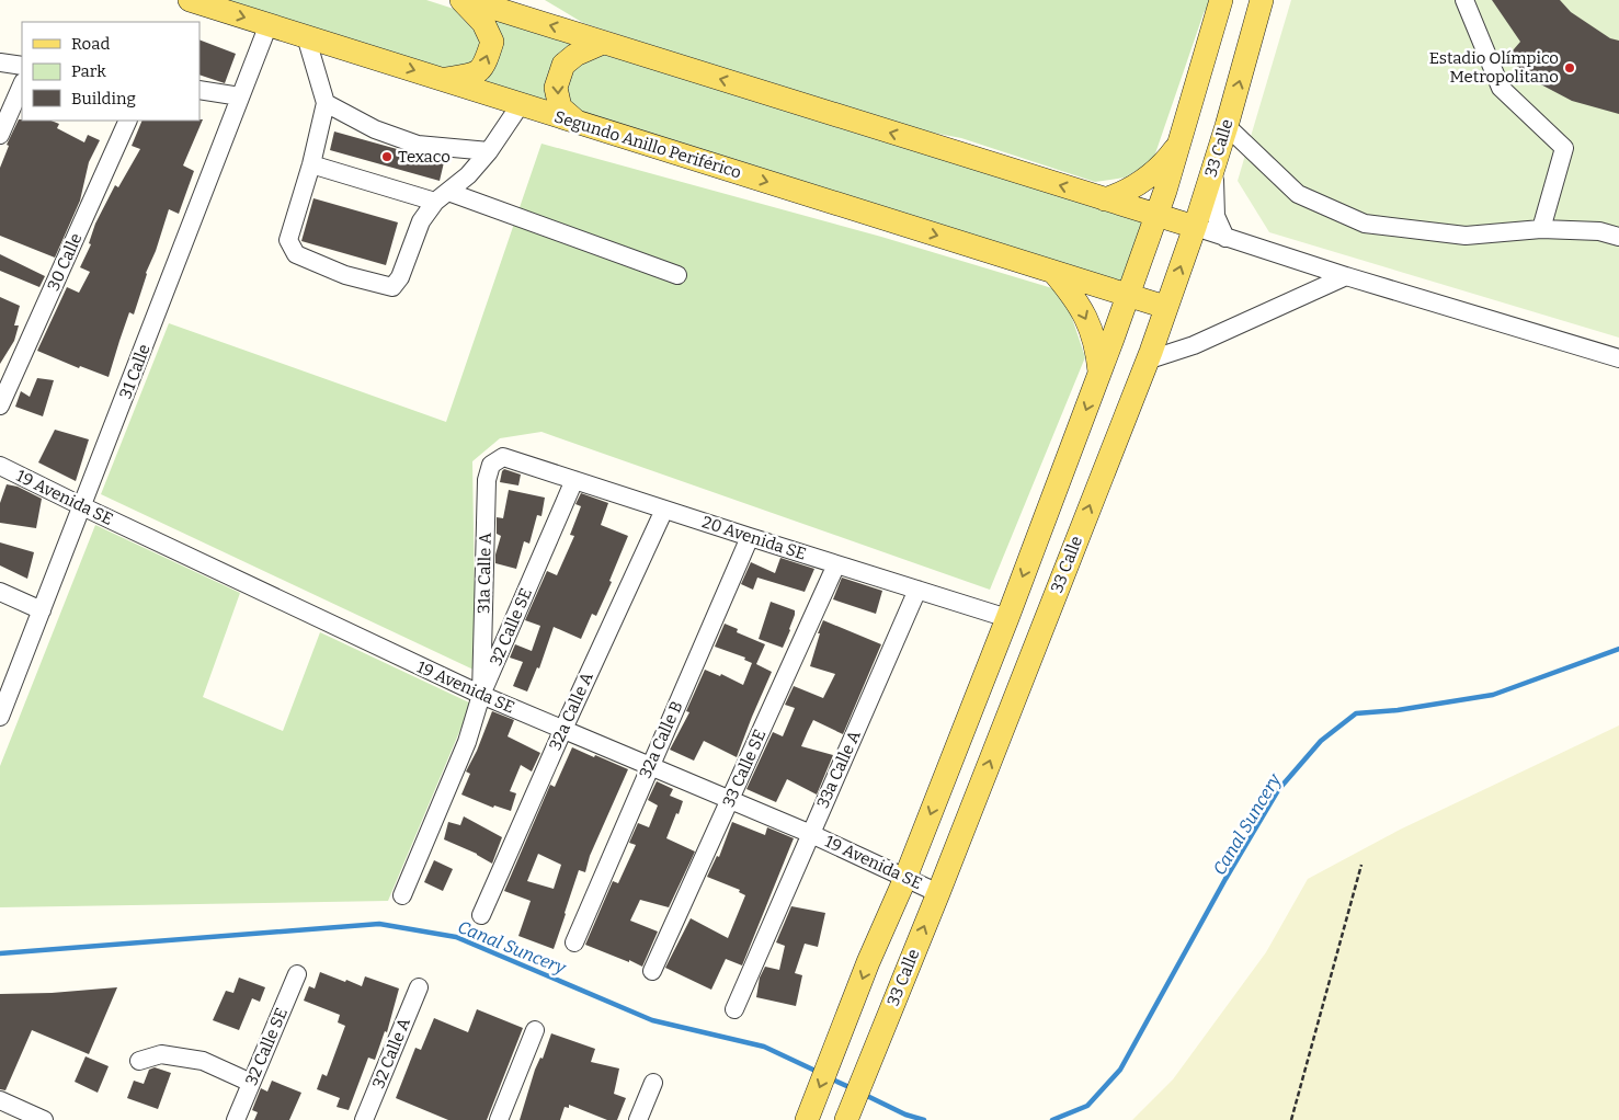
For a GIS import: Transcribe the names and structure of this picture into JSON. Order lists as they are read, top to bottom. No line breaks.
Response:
{"streets":{"main road":["Segundo Anillo Periférico","33 Calle"],"street":["30 Calle","31 Calle","19 Avenida SE","20 Avenida SE","31a Calle A","32 Calle SE","32a Calle A","32a Calle B","33 Calle SE","33a Calle A","32 Calle A"]},"crossings":[["Segundo Anillo Periférico","33 Calle"],["Segundo Anillo Periférico","31 Calle"],["33 Calle","19 Avenida SE"],["31 Calle","19 Avenida SE"],["19 Avenida SE","31a Calle A"],["19 Avenida SE","32 Calle SE"],["19 Avenida SE","32a Calle A"],["19 Avenida SE","32a Calle B"],["19 Avenida SE","33 Calle SE"],["19 Avenida SE","33a Calle A"],["20 Avenida SE","31a Calle A"],["20 Avenida SE","32 Calle SE"],["20 Avenida SE","32a Calle A"],["20 Avenida SE","32a Calle B"],["20 Avenida SE","33 Calle SE"],["20 Avenida SE","33a Calle A"],["31a Calle A","32 Calle SE"]],"water":["Canal Suncery"],"places":["Estadio Olímpico Metropolitano","Texaco"],"legend":["Road","Park","Building"]}
